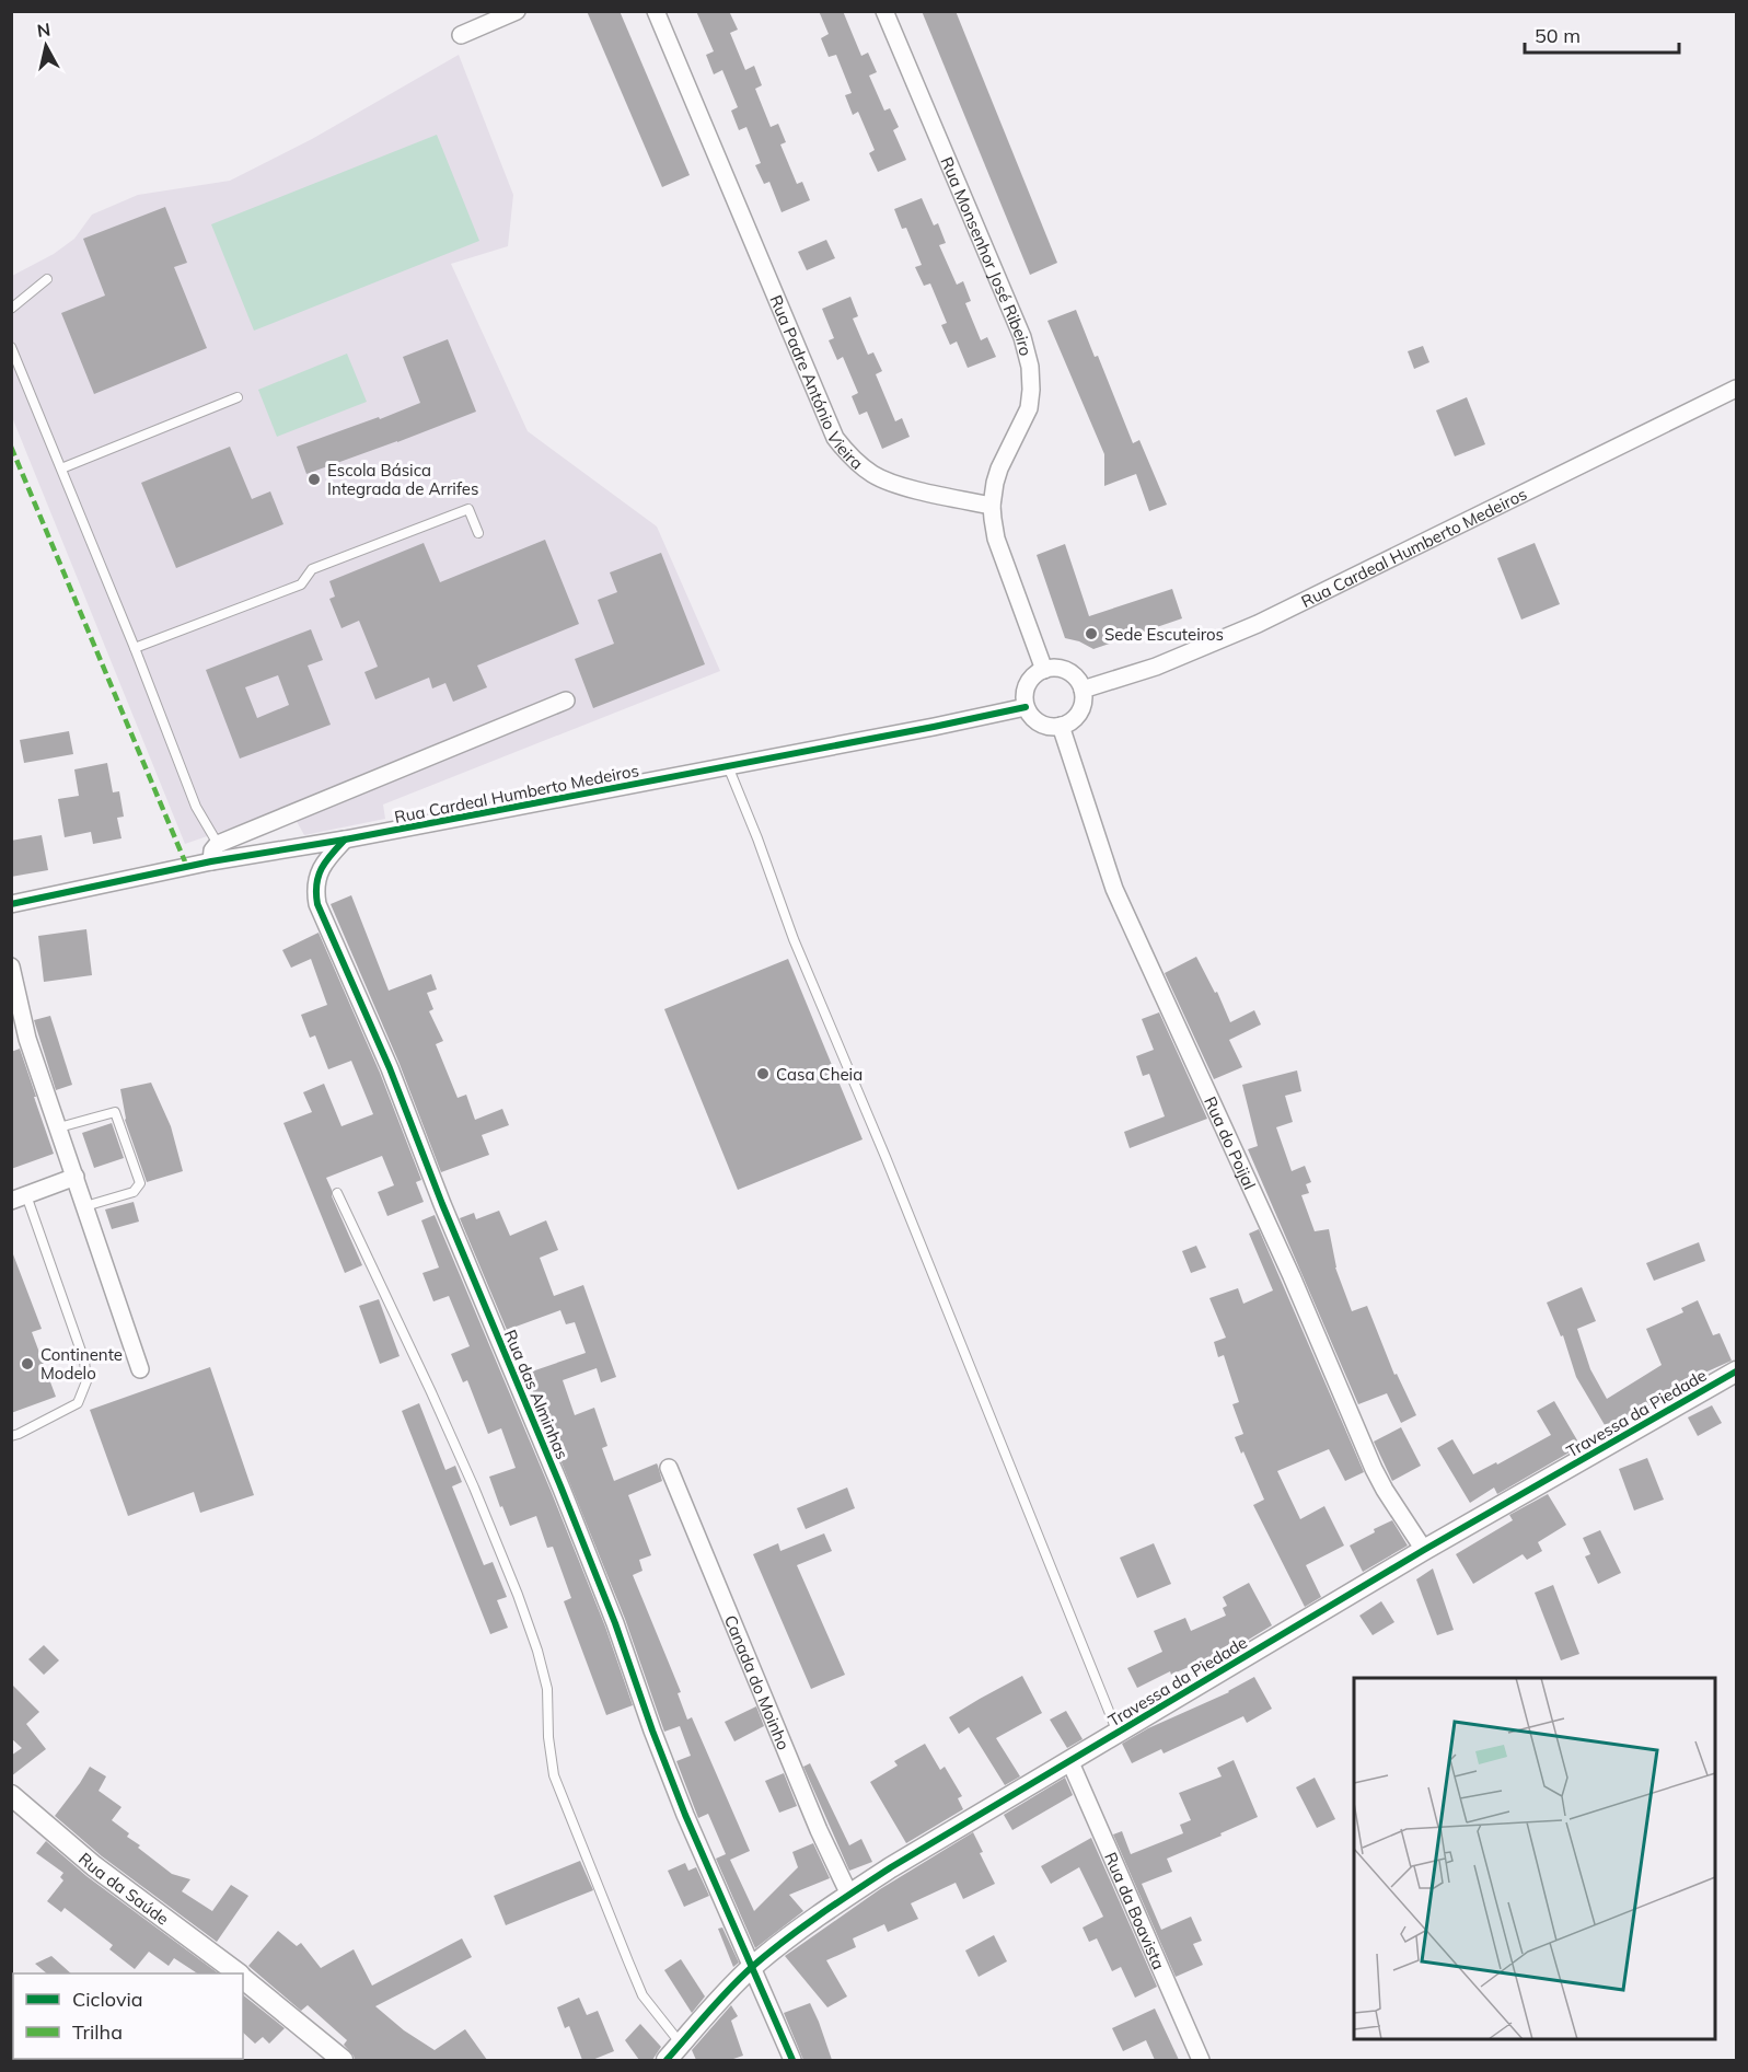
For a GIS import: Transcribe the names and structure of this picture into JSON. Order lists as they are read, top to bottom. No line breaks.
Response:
{"streets":{"street":["Rua Monsenhor José Ribeiro","Rua Padre António Vieira","Rua Cardeal Humberto Medeiros","Rua do Poijal","Rua das Alminhas","Travessa da Piedade","Canada do Moinho","Rua da Saúde","Rua da Boavista"]},"crossings":[["Rua Monsenhor José Ribeiro","Rua Padre António Vieira"],["Rua Cardeal Humberto Medeiros","Rua do Poijal"],["Rua Cardeal Humberto Medeiros","Rua das Alminhas"],["Rua do Poijal","Travessa da Piedade"],["Rua das Alminhas","Travessa da Piedade"],["Travessa da Piedade","Canada do Moinho"],["Travessa da Piedade","Rua da Boavista"]],"places":["Escola Básica Integrada de Arrifes","Sede Escuteiros","Casa Cheia","Continente Modelo"],"legend":["Ciclovia","Trilha"],"scale_bar":"50 m","north":"top"}
